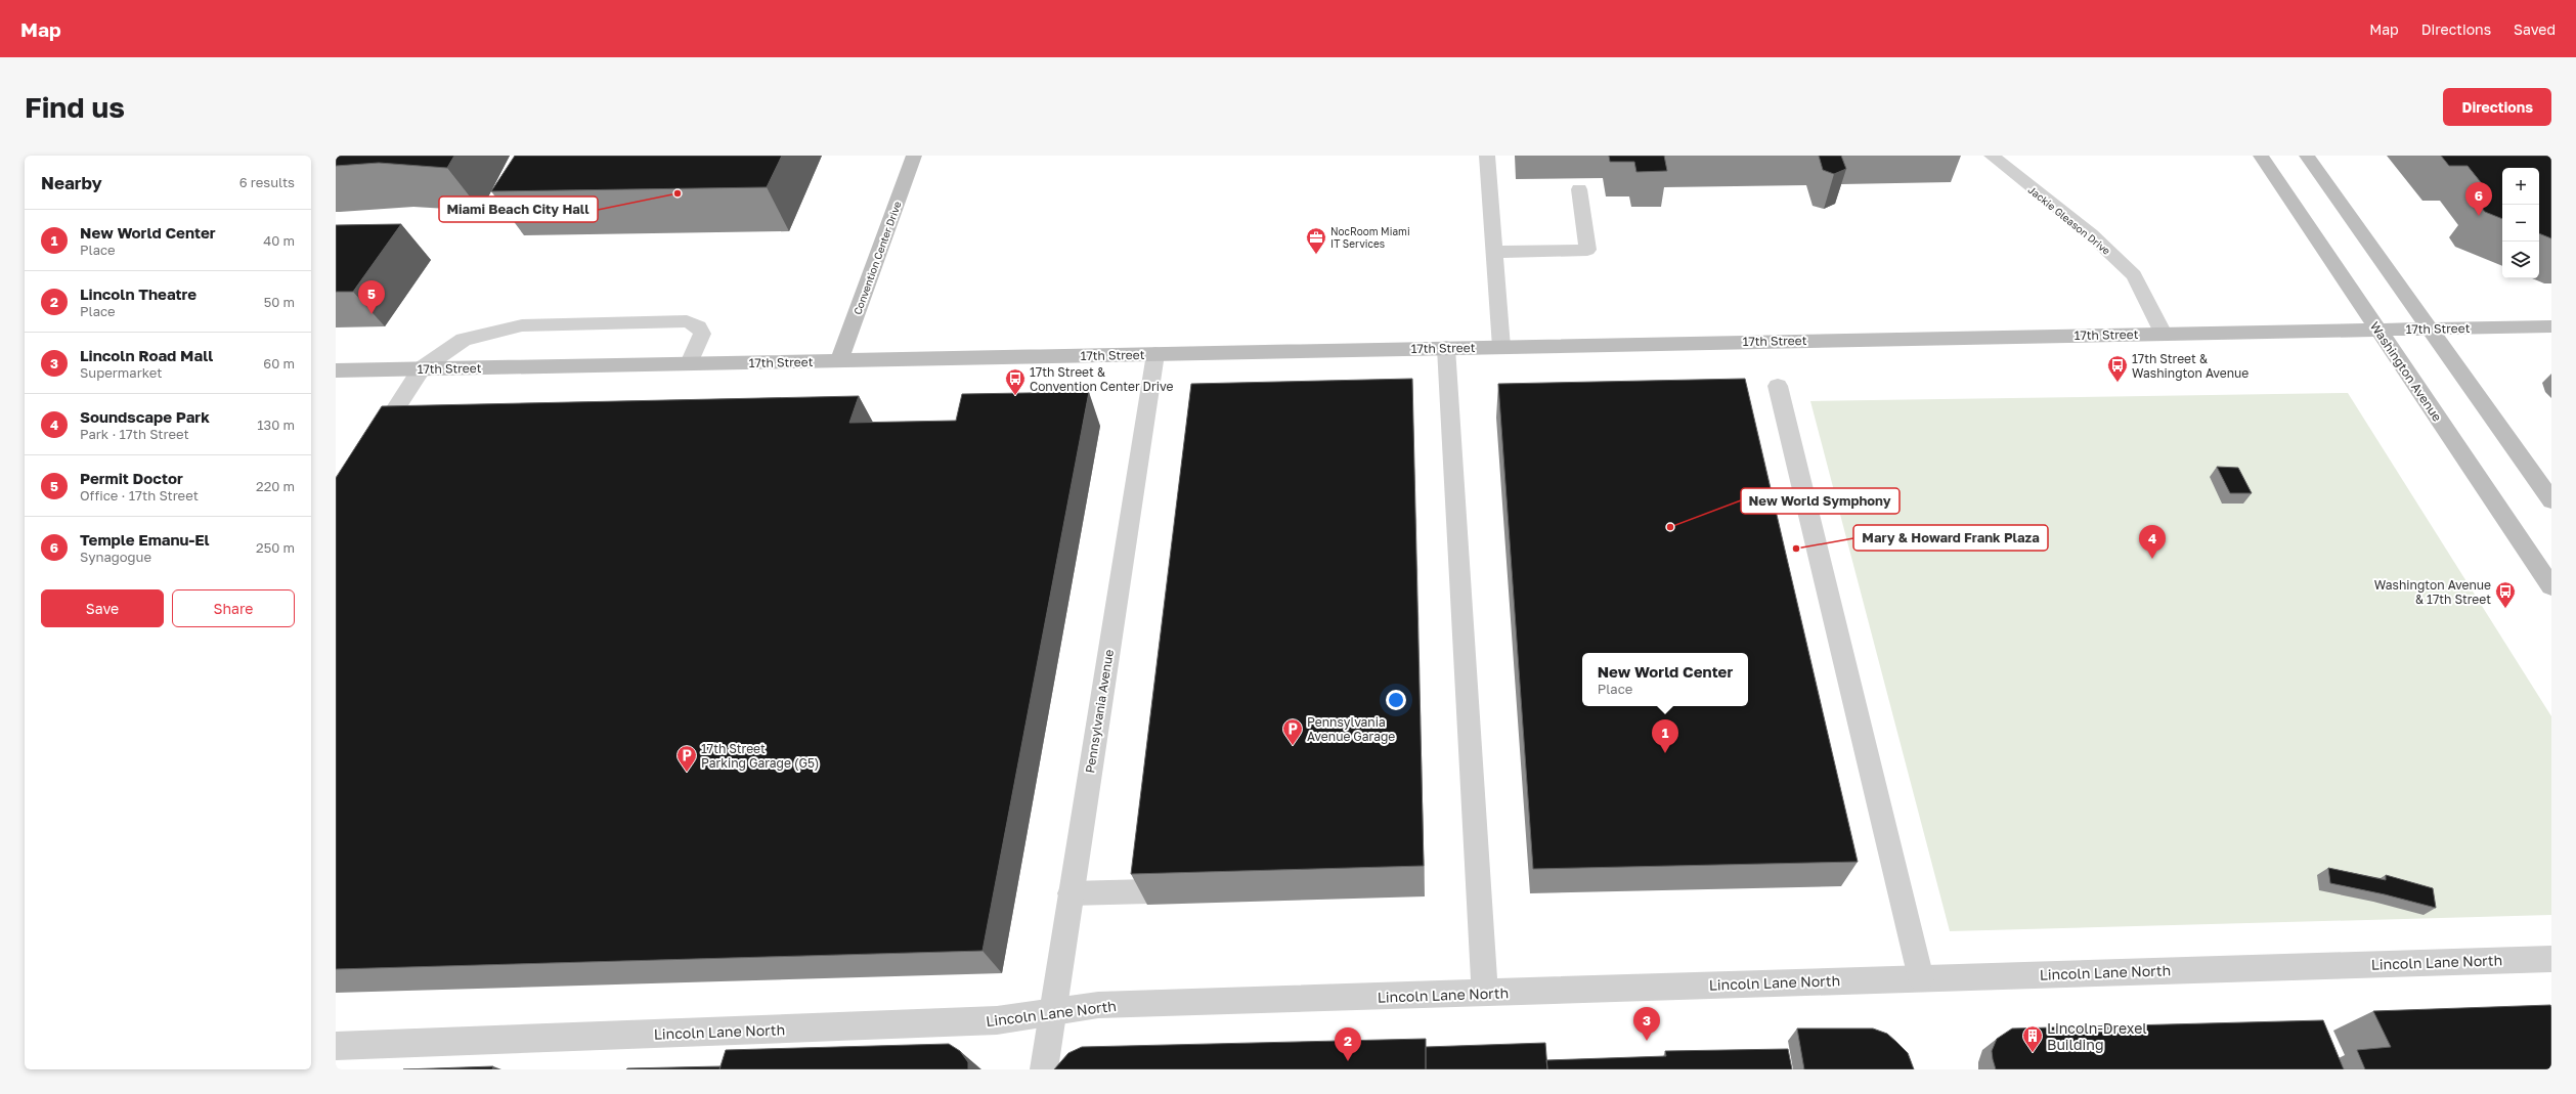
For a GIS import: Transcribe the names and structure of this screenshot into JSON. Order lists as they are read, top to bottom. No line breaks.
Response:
{"streets":{"street":["Jackie Gleason Drive","Convention Center Drive","17th Street","Washington Avenue","Pennsylvania Avenue","Lincoln Lane North"]},"crossings":[["Jackie Gleason Drive","17th Street"],["Convention Center Drive","17th Street"],["17th Street","Washington Avenue"],["17th Street","Pennsylvania Avenue"],["Pennsylvania Avenue","Lincoln Lane North"]],"places":{"other":["Miami Beach City Hall","New World Symphony","Mary & Howard Frank Plaza"],"office":["NocRoom Miami IT Services"],"bus stop":["17th Street & Washington Avenue","17th Street & Convention Center Drive","Washington Avenue & 17th Street"],"parking":["Pennsylvania Avenue Garage","17th Street Parking Garage (G5)"],"building":["Lincoln-Drexel Building"]},"page":{"header":"Map","nav":["Map","Directions","Saved"],"buttons":["Directions",["Save","Share"]],"title":"Find us","heading":["Nearby","6 results"],"map_buttons":["+","−"],"pins":["6","5","4","1","3","2"],"list":[{"mark":"1","name":"New World Center","note":"Place","value":"40 m"},{"mark":"2","name":"Lincoln Theatre","note":"Place","value":"50 m"},{"mark":"3","name":"Lincoln Road Mall","note":"Supermarket","value":"60 m"},{"mark":"4","name":"Soundscape Park","note":"Park · 17th Street","value":"130 m"},{"mark":"5","name":"Permit Doctor","note":"Office · 17th Street","value":"220 m"},{"mark":"6","name":"Temple Emanu-El","note":"Synagogue","value":"250 m"}],"popup":["New World Center","Place"]}}
